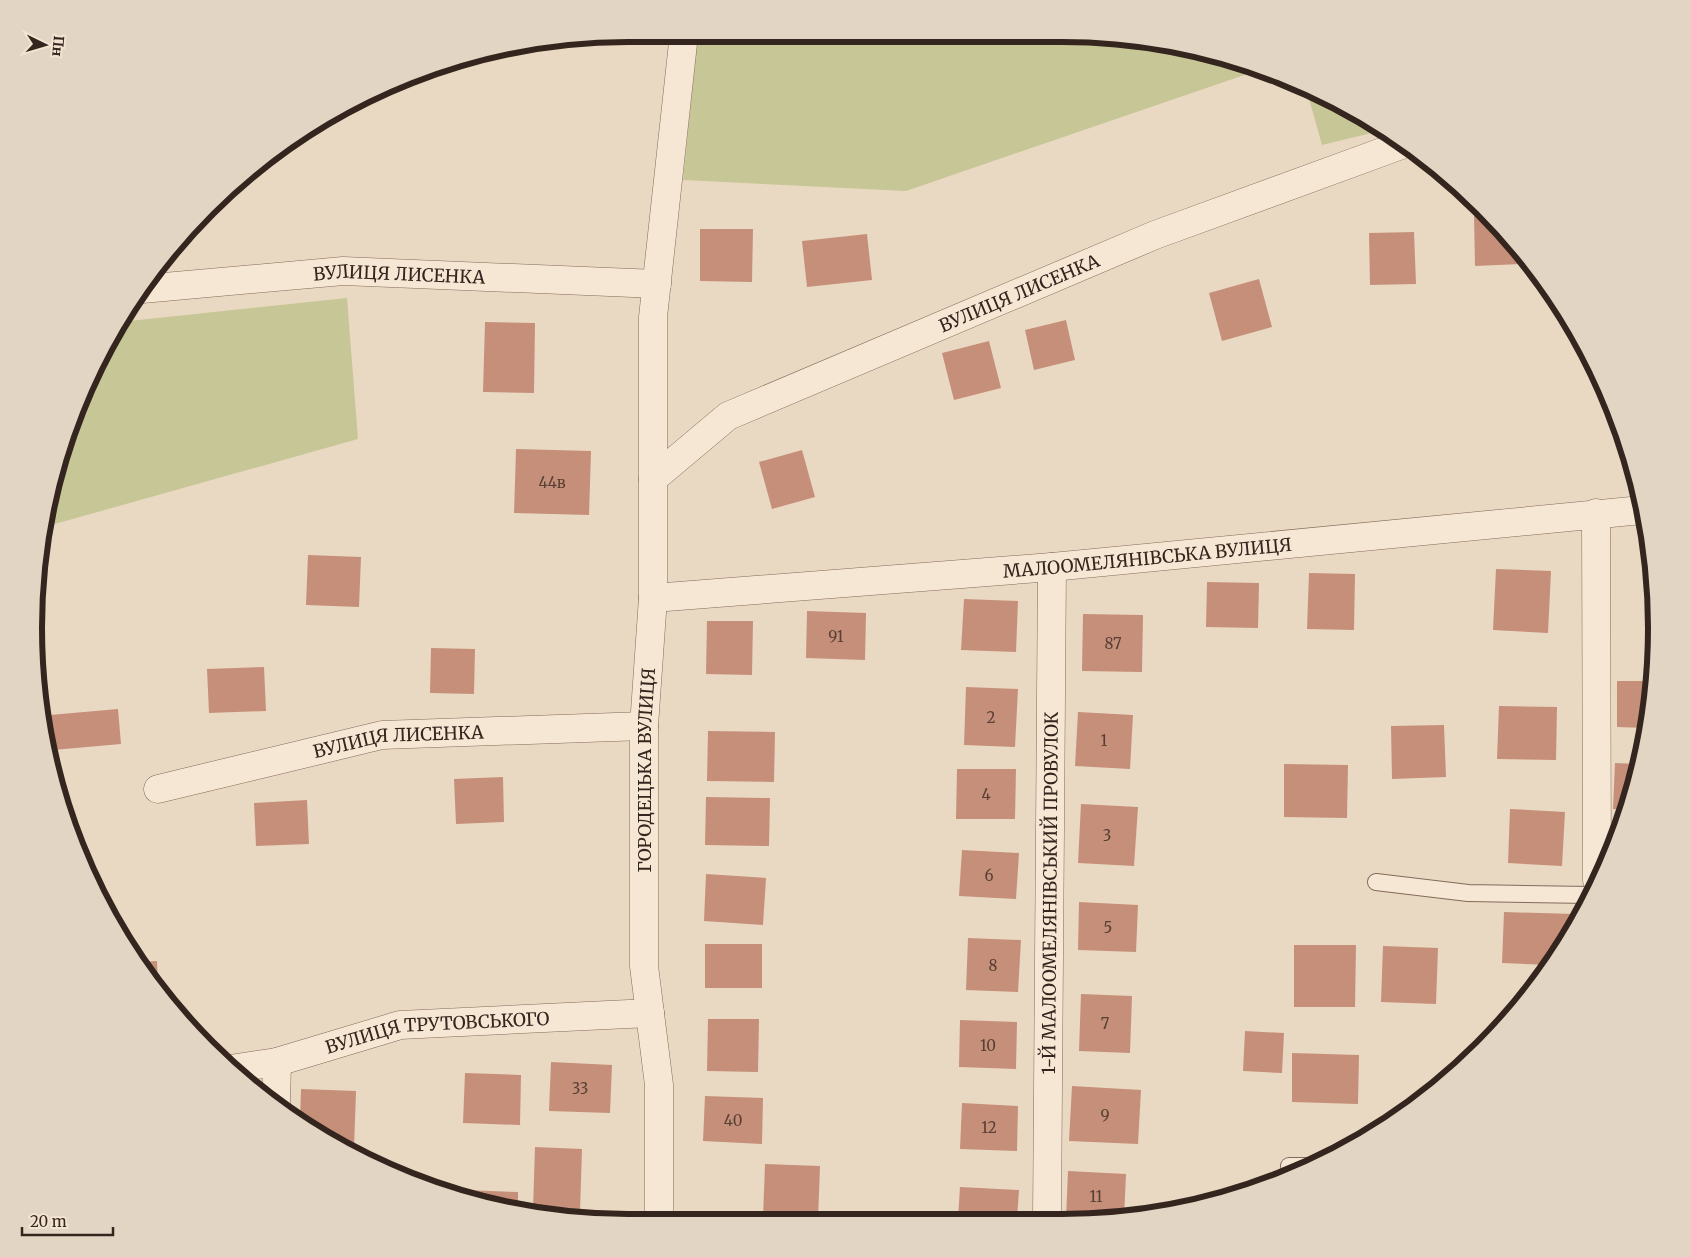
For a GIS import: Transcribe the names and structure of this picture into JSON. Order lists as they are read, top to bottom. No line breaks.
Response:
{"streets":{"street":["ВУЛИЦЯ ЛИСЕНКА","МАЛООМЕЛЯНІВСЬКА ВУЛИЦЯ","ГОРОДЕЦЬКА ВУЛИЦЯ","1-Й МАЛООМЕЛЯНІВСЬКИЙ ПРОВУЛОК","ВУЛИЦЯ ТРУТОВСЬКОГО"]},"crossings":[["ВУЛИЦЯ ЛИСЕНКА","ГОРОДЕЦЬКА ВУЛИЦЯ"],["МАЛООМЕЛЯНІВСЬКА ВУЛИЦЯ","ГОРОДЕЦЬКА ВУЛИЦЯ"],["МАЛООМЕЛЯНІВСЬКА ВУЛИЦЯ","1-Й МАЛООМЕЛЯНІВСЬКИЙ ПРОВУЛОК"],["ГОРОДЕЦЬКА ВУЛИЦЯ","ВУЛИЦЯ ТРУТОВСЬКОГО"]],"house_numbers":["44в","91","87","2","1","4","3","6","5","8","7","10","33","9","40","12","11"],"scale_bar":"20 m","north":"right"}
